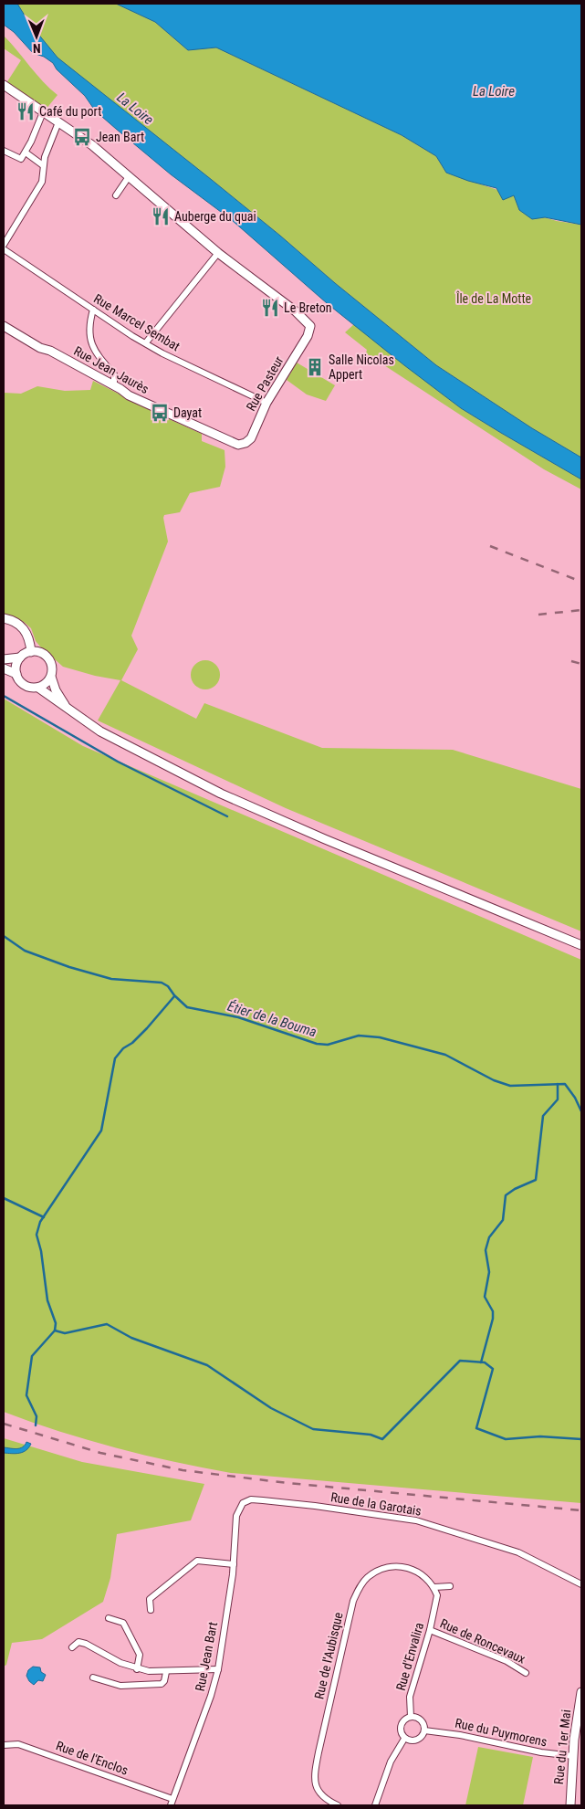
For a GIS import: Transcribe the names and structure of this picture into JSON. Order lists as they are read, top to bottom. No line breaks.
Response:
{"streets":{"street":["Rue Marcel Sembat","Rue Jean Jaurès","Rue Pasteur","Rue de la Garotais","Rue de Roncevaux","Rue de l'Aubisque","Rue Jean Bart","Rue d'Envalira","Rue du Puymorens","Rue du 1er Mai","Rue de l'Enclos"]},"crossings":[["Rue Marcel Sembat","Rue Pasteur"],["Rue Jean Jaurès","Rue Pasteur"],["Rue de la Garotais","Rue Jean Bart"],["Rue de Roncevaux","Rue d'Envalira"],["Rue de l'Aubisque","Rue d'Envalira"],["Rue Jean Bart","Rue de l'Enclos"],["Rue d'Envalira","Rue du Puymorens"],["Rue du Puymorens","Rue du 1er Mai"]],"water":["La Loire","Étier de la Bouma"],"parks":["Île de La Motte"],"places":{"restaurant":["Café du port","Auberge du quai","Le Breton"],"bus stop":["Jean Bart","Dayat"],"building":["Salle Nicolas Appert"]},"north":"bottom"}
